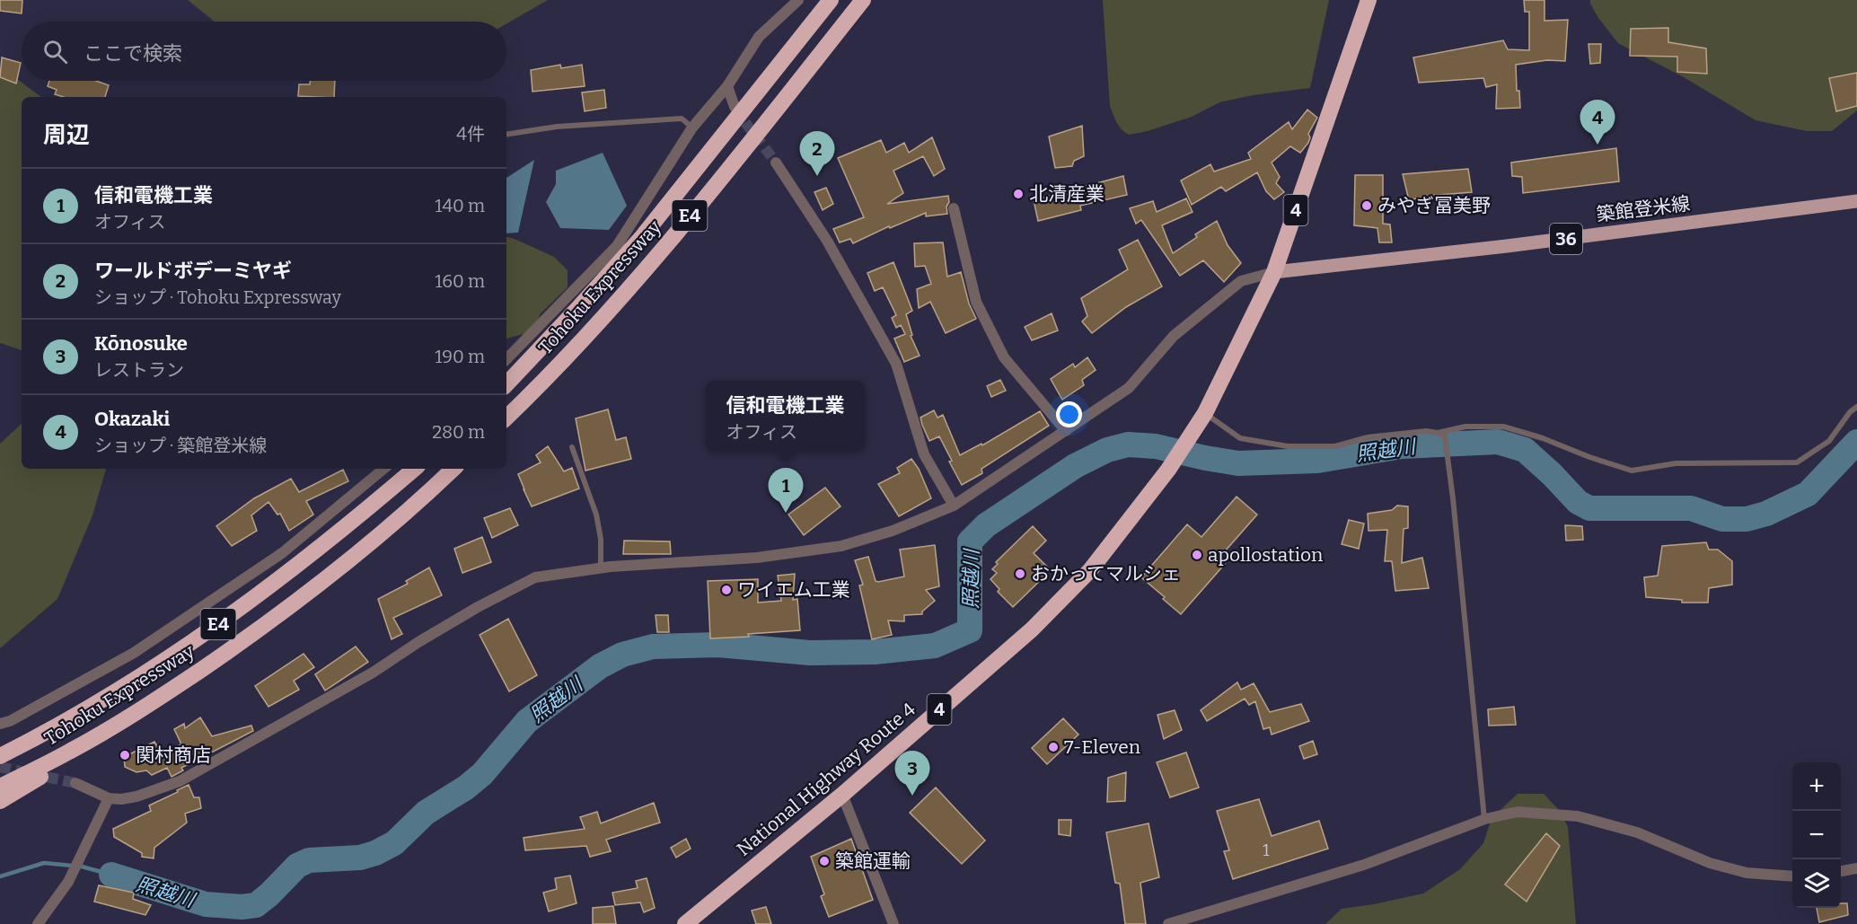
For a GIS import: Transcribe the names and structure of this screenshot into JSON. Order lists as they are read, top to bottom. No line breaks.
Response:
{"streets":{"highway":["4","E4","Tohoku Expressway","National Highway Route 4"],"main road":["築館登米線","36"]},"crossings":[["築館登米線","National Highway Route 4"]],"water":["照越川"],"places":["北清産業","みやぎ冨美野","apollostation","おかってマルシェ","ワイエム工業","7-Eleven","関村商店","築館運輸"],"house_numbers":["1"],"page":{"search":"ここで検索","heading":["周辺","4件"],"pins":["4","2","1","3"],"list":[{"mark":"1","name":"信和電機工業","note":"オフィス","value":"140 m"},{"mark":"2","name":"ワールドボデーミヤギ","note":"ショップ · Tohoku Expressway","value":"160 m"},{"mark":"3","name":"Kōnosuke","note":"レストラン","value":"190 m"},{"mark":"4","name":"Okazaki","note":"ショップ · 築館登米線","value":"280 m"}],"popup":["信和電機工業","オフィス"],"map_buttons":["+","−"]}}
